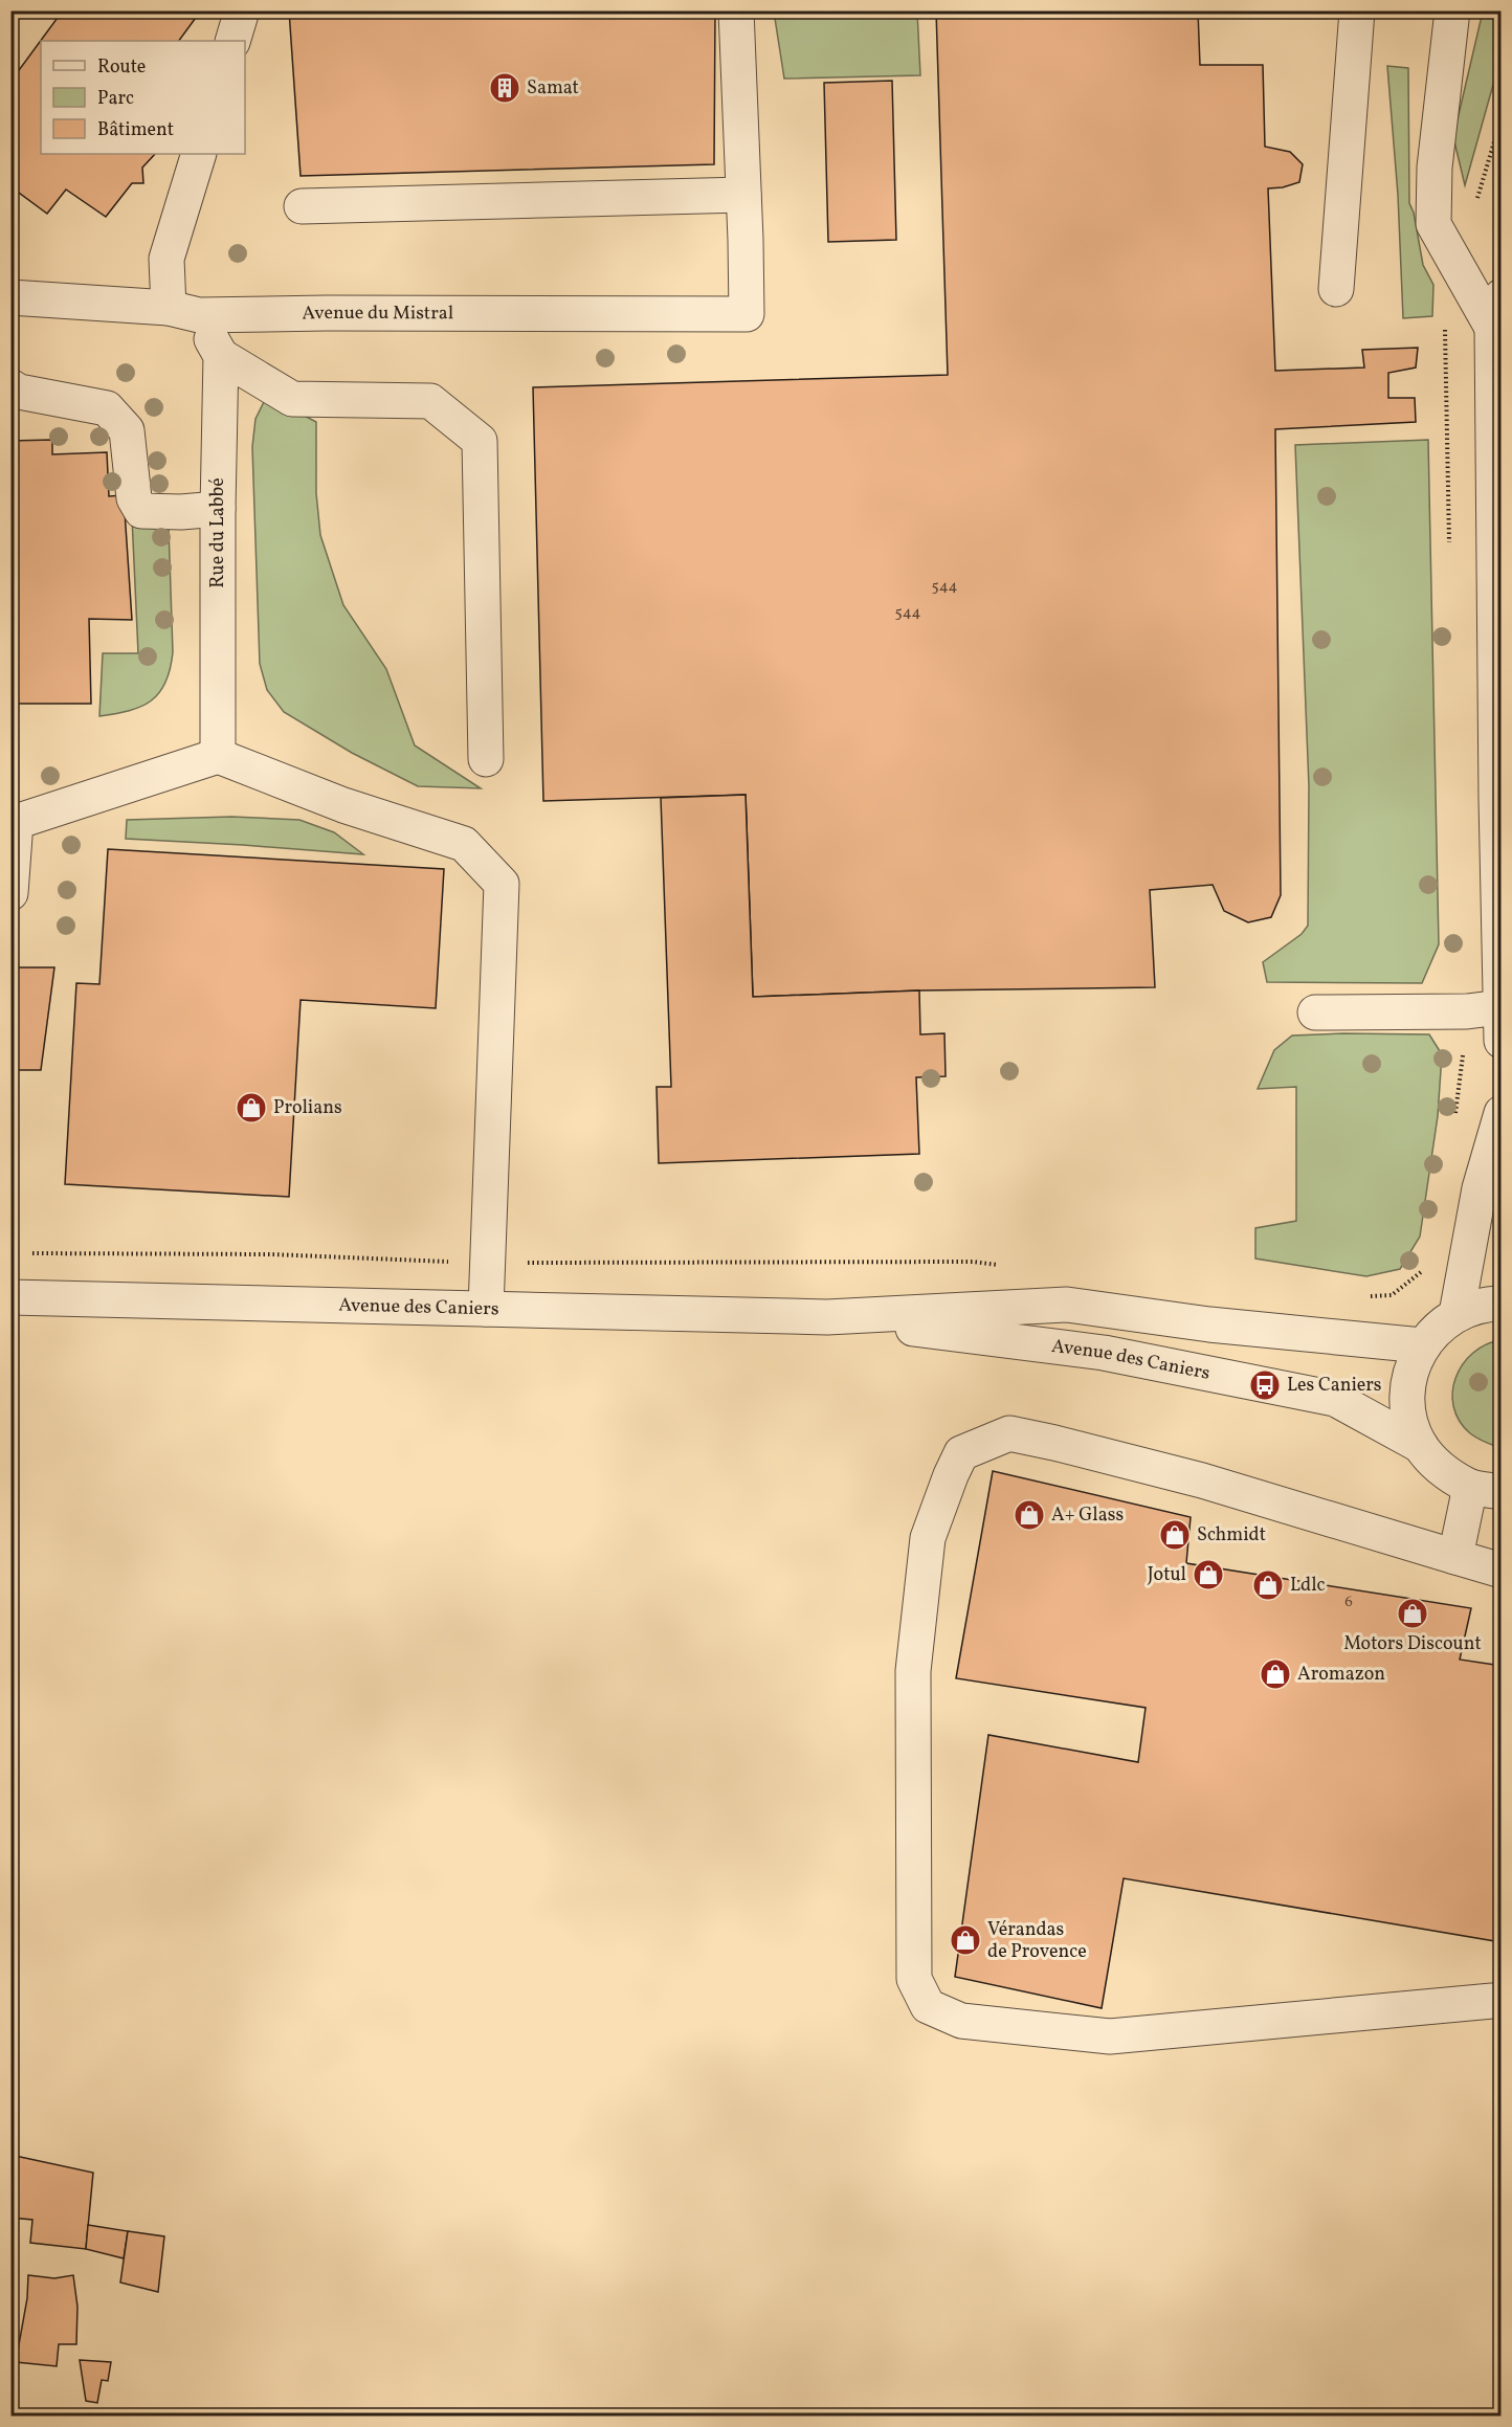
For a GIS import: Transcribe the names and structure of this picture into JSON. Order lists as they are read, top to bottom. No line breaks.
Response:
{"streets":{"street":["Avenue du Mistral","Rue du Labbé","Avenue des Caniers"]},"crossings":[["Avenue du Mistral","Rue du Labbé"]],"places":{"building":["Samat"],"shop":["Prolians","A+ Glass","Schmidt","Jotul","Ldlc","Motors Discount","Aromazon","Vérandas de Provence"],"bus stop":["Les Caniers"]},"house_numbers":["544","544","6"],"legend":["Route","Parc","Bâtiment"]}
